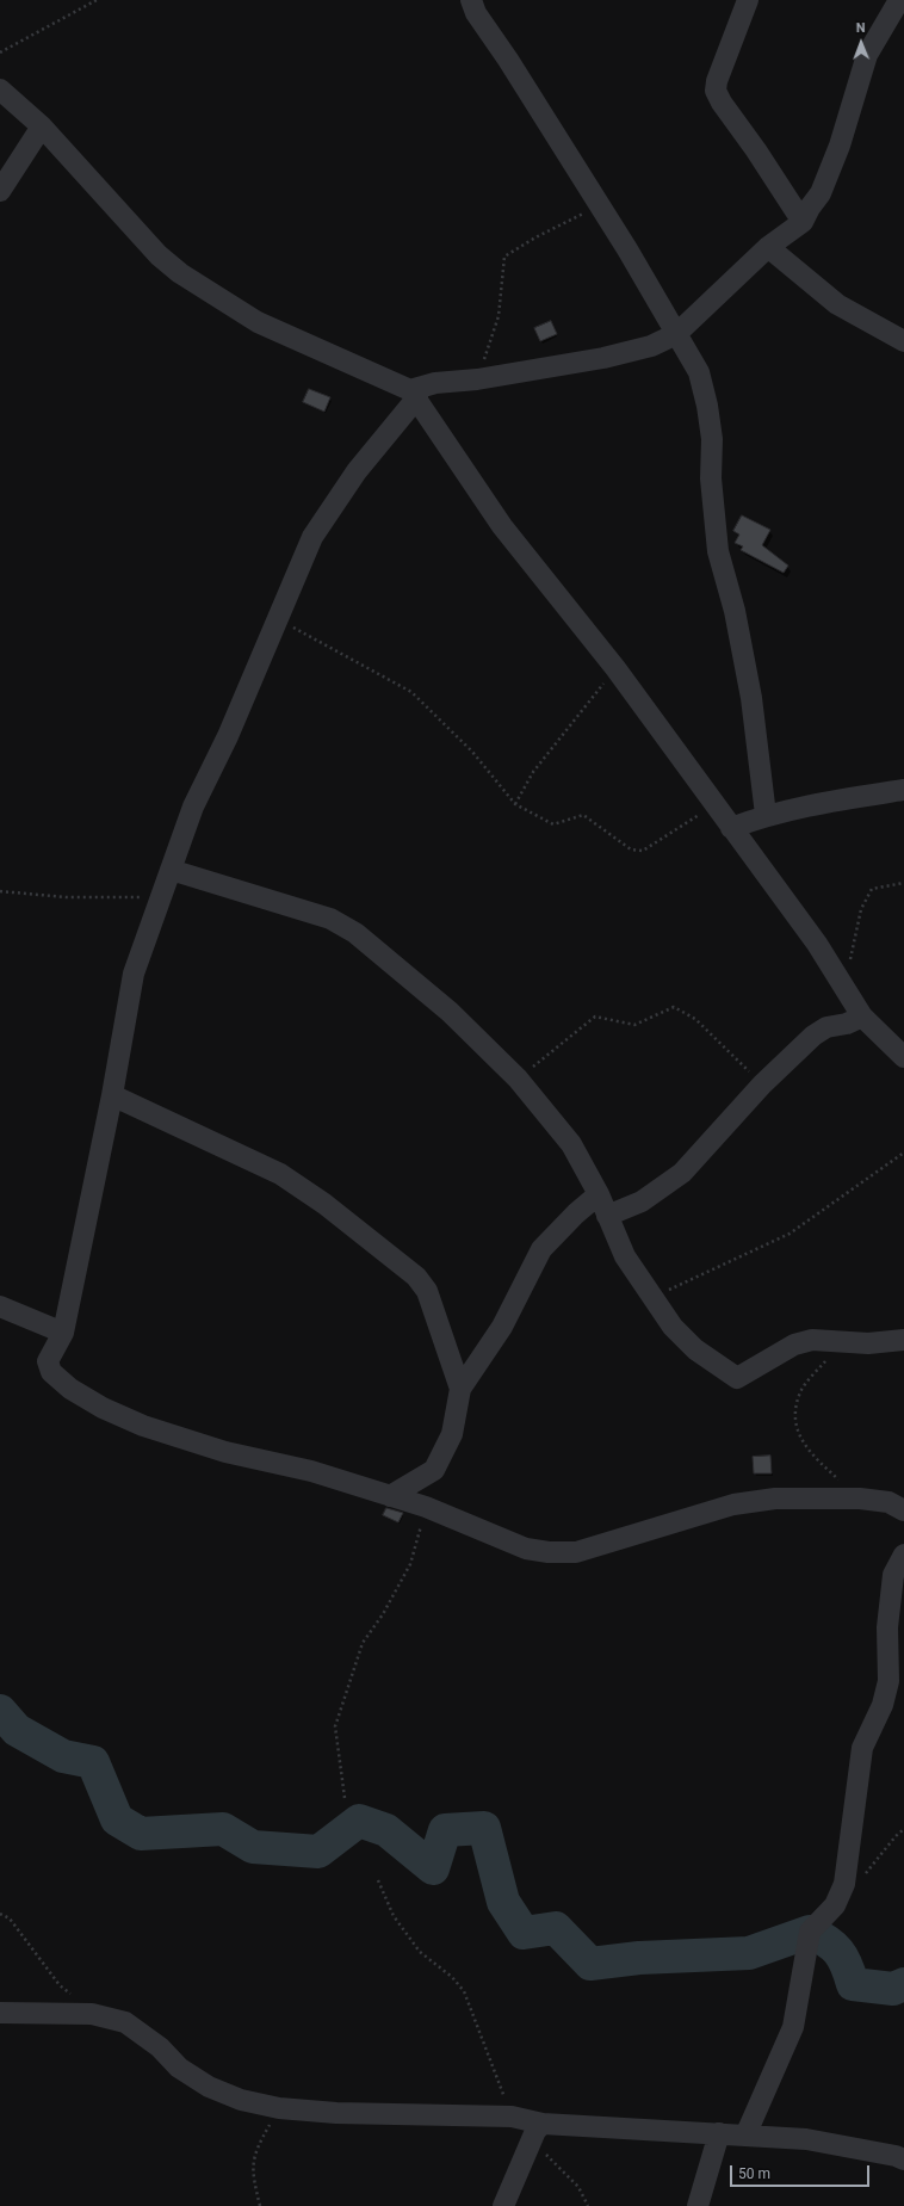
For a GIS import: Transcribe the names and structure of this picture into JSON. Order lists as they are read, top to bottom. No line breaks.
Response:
{"scale_bar":"50 m","north":"top"}
